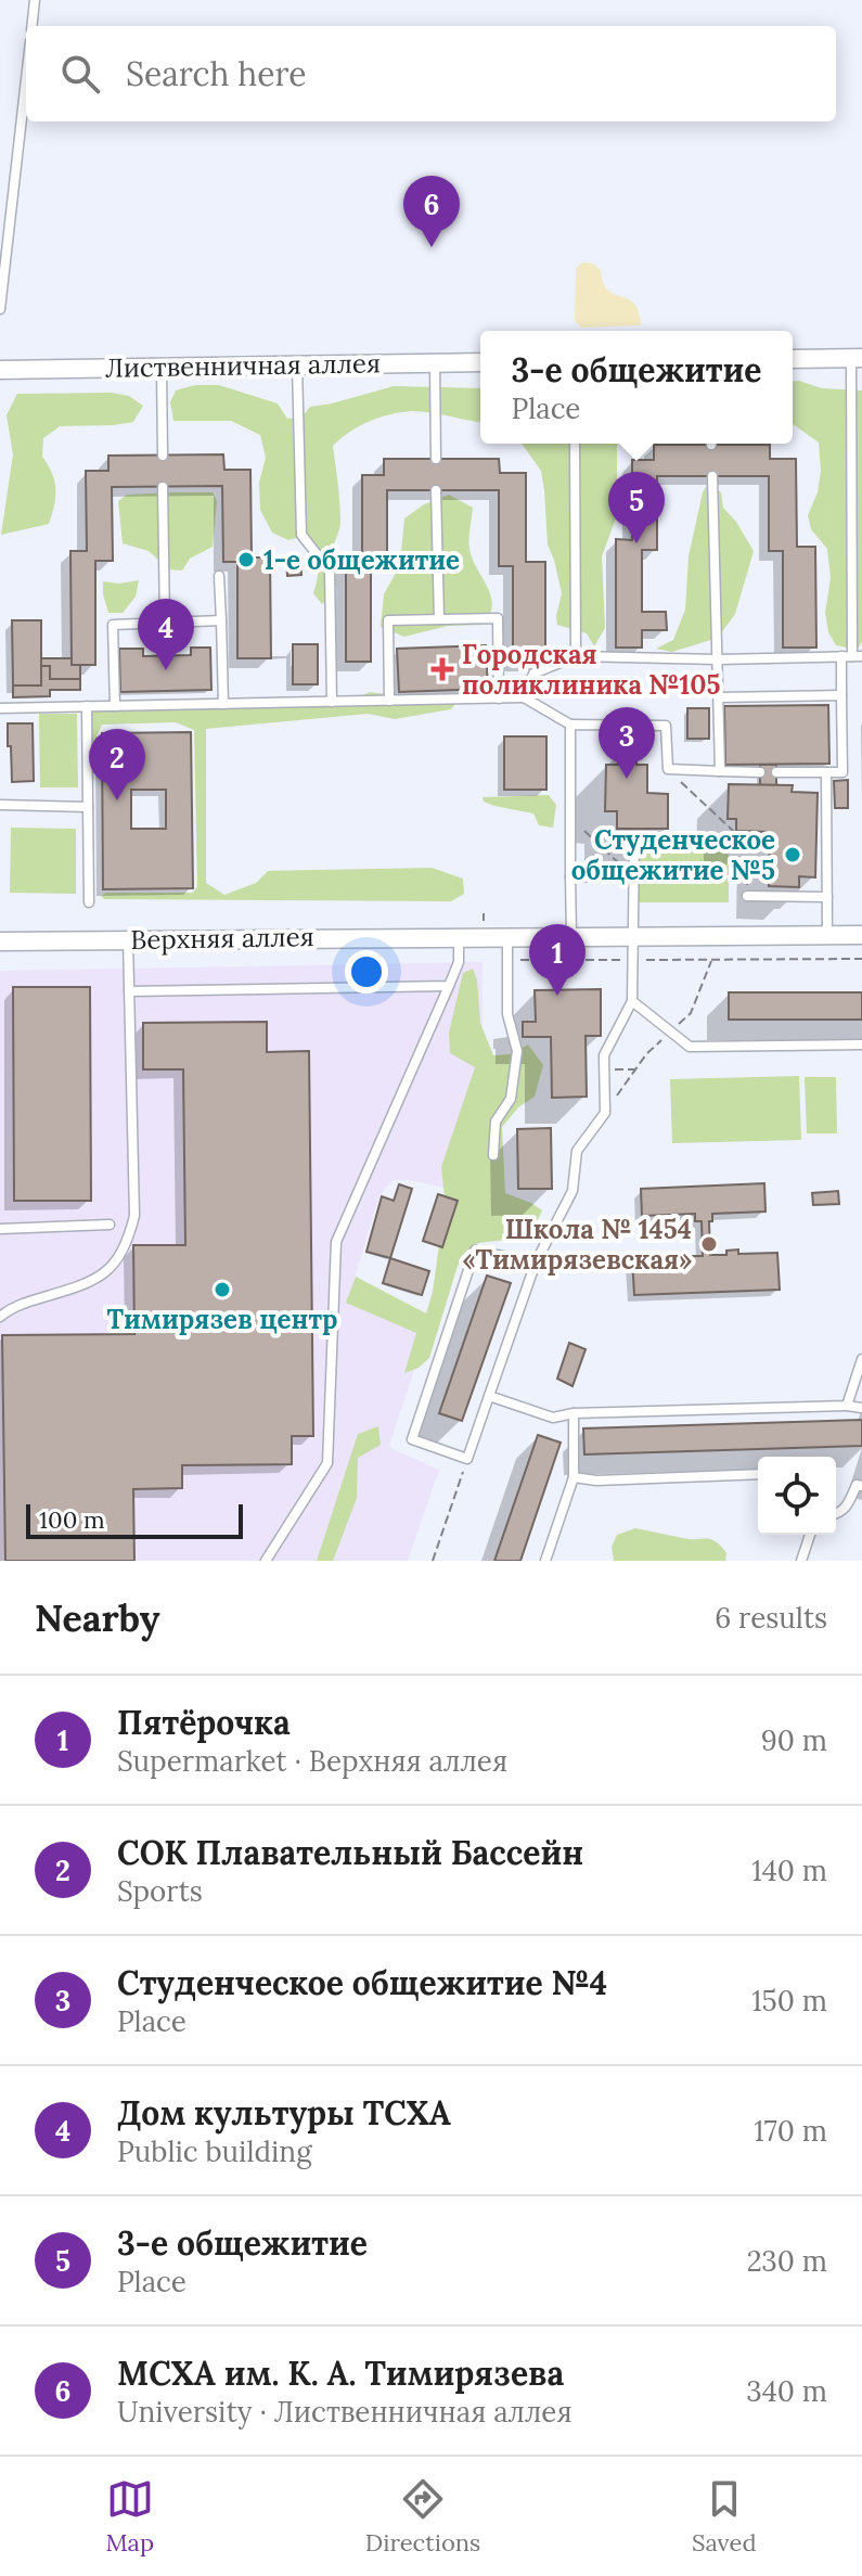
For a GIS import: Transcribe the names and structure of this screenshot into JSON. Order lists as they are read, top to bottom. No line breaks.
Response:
{"streets":{"street":["Лиственничная аллея","Верхняя аллея"]},"places":{"other":["1-е общежитие","Студенческое общежитие №5","Школа № 1454 «Тимирязевская»","Тимирязев центр"],"health":["Городская поликлиника №105"]},"scale_bar":"100 m","page":{"search":"Search here","pins":["6","5","4","3","2","1"],"popup":["3-е общежитие","Place"],"scale":"100 m","heading":["Nearby","6 results"],"list":[{"mark":"1","name":"Пятёрочка","note":"Supermarket · Верхняя аллея","value":"90 m"},{"mark":"2","name":"СОК Плавательный Бассейн","note":"Sports","value":"140 m"},{"mark":"3","name":"Студенческое общежитие №4","note":"Place","value":"150 m"},{"mark":"4","name":"Дом культуры ТСХА","note":"Public building","value":"170 m"},{"mark":"5","name":"3-е общежитие","note":"Place","value":"230 m"},{"mark":"6","name":"МСХА им. К. А. Тимирязева","note":"University · Лиственничная аллея","value":"340 m"}],"nav":["Map","Directions","Saved"]}}
